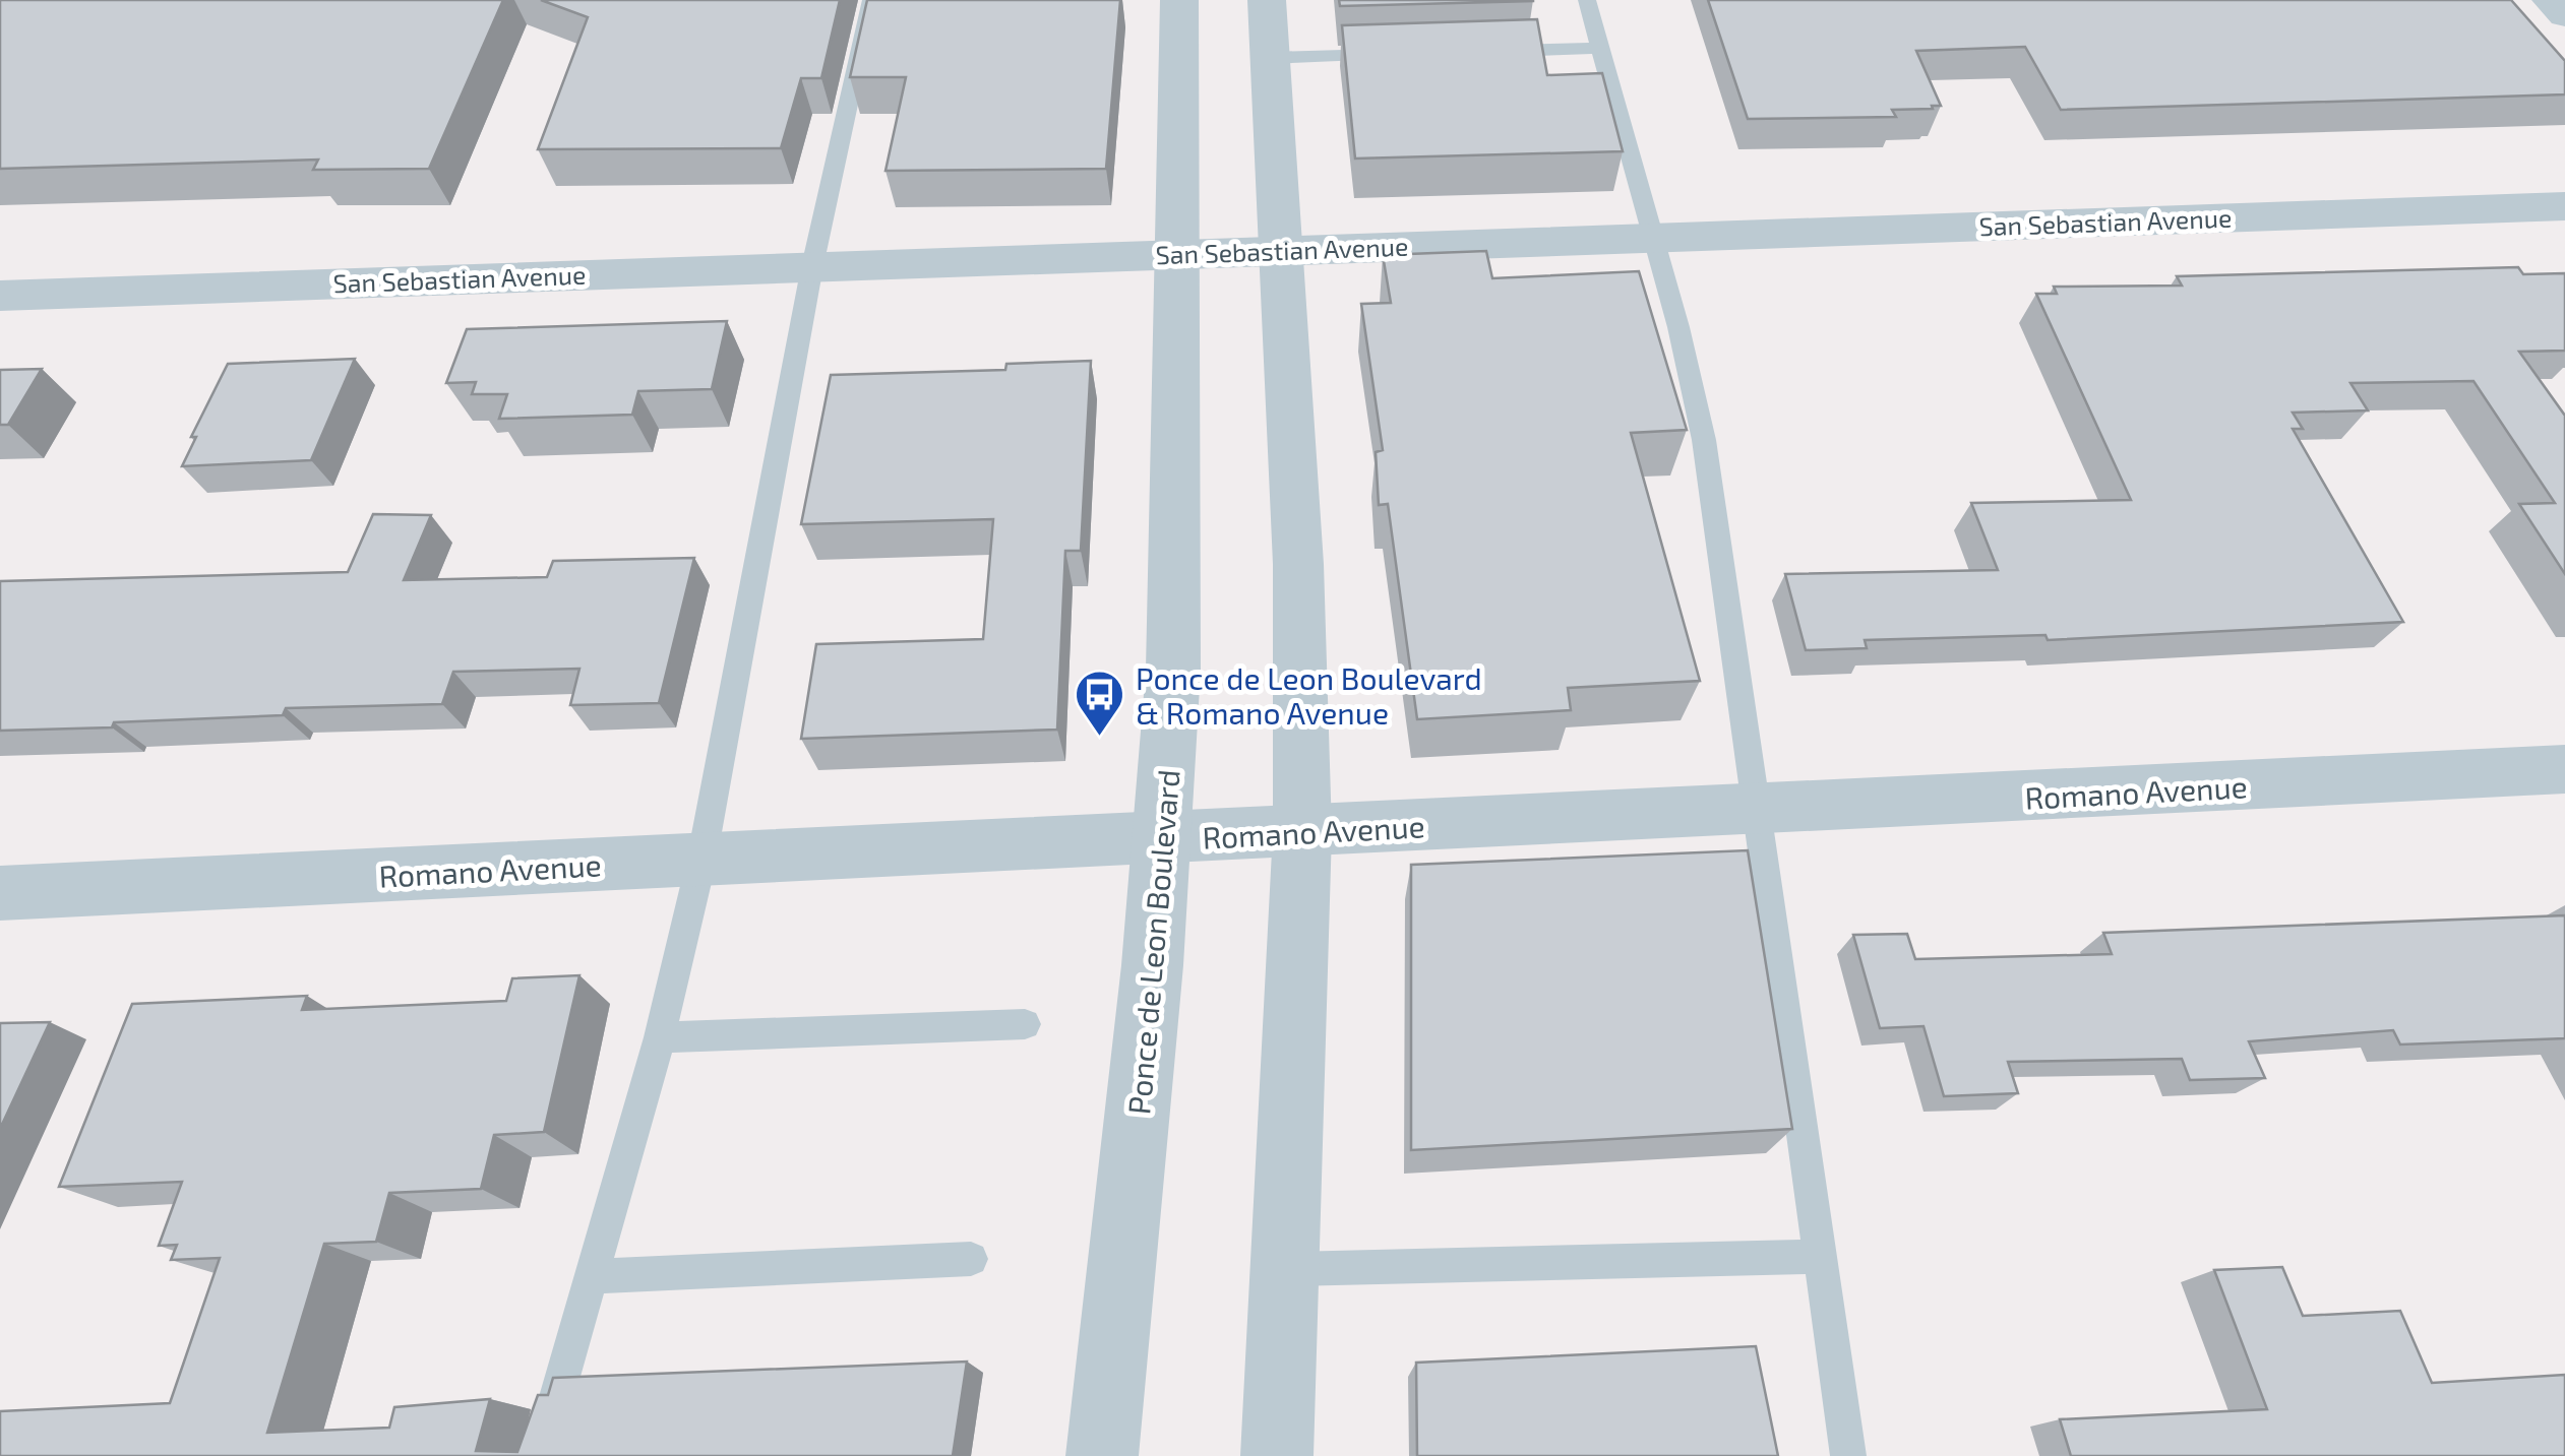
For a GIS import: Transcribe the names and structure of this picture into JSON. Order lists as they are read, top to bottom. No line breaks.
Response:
{"streets":{"street":["San Sebastian Avenue","Romano Avenue","Ponce de Leon Boulevard"]},"crossings":[["San Sebastian Avenue","Ponce de Leon Boulevard"],["Romano Avenue","Ponce de Leon Boulevard"]],"places":{"bus stop":["Ponce de Leon Boulevard & Romano Avenue"]}}
